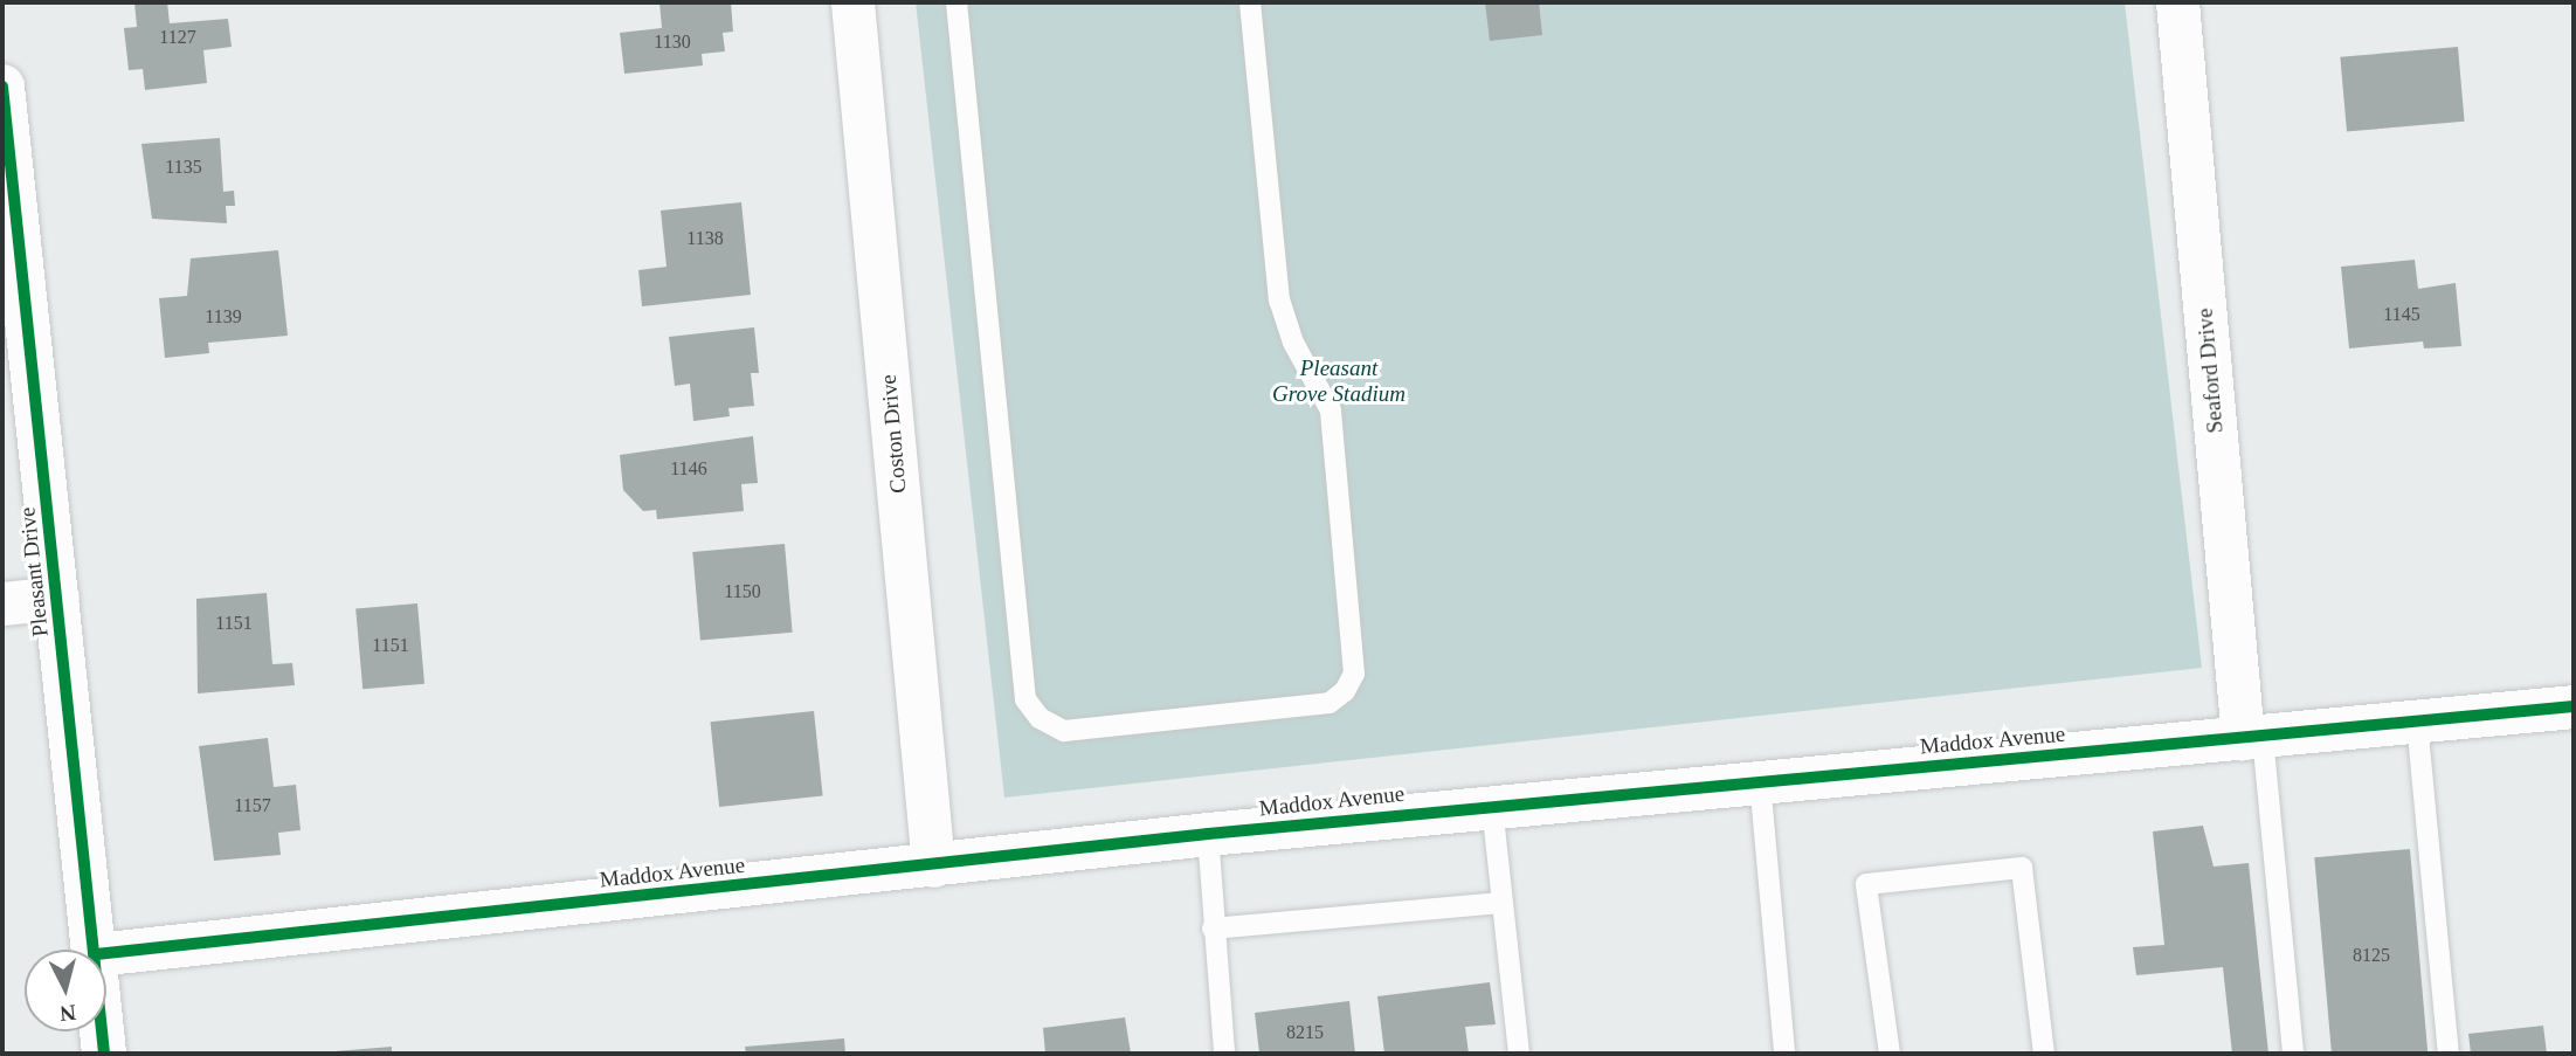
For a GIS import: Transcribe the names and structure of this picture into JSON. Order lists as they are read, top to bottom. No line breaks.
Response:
{"streets":{"street":["Seaford Drive","Coston Drive","Pleasant Drive","Maddox Avenue"]},"crossings":[["Seaford Drive","Maddox Avenue"],["Coston Drive","Maddox Avenue"]],"parks":["Pleasant Grove Stadium"],"house_numbers":["1127","1130","1135","1138","1145","1139","1146","1150","1151","1151","1157","8125","8215"],"north":"bottom"}
